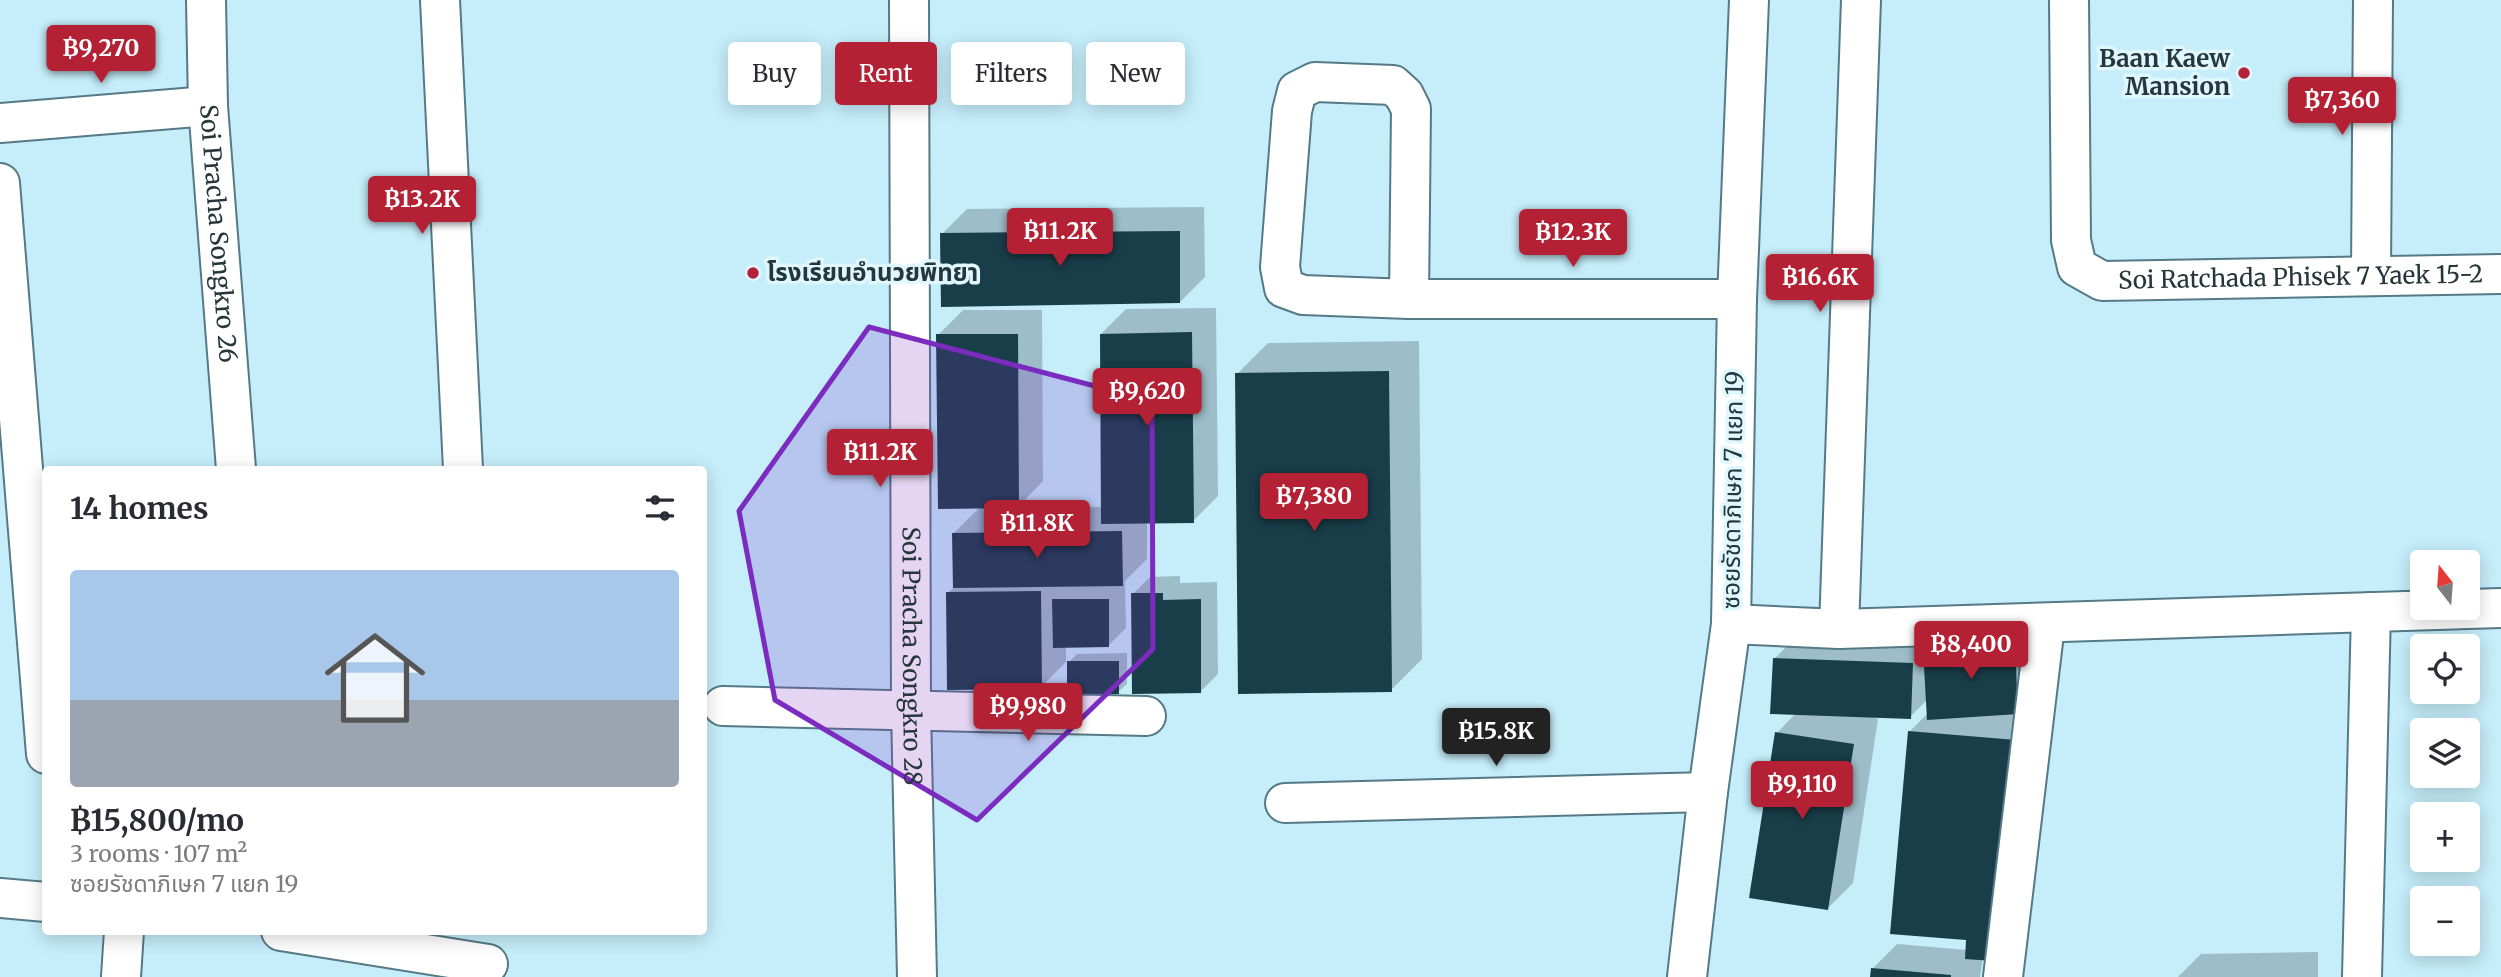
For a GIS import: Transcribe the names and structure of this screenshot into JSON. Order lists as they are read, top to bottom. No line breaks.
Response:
{"streets":{"street":["Soi Pracha Songkro 26","Soi Ratchada Phisek 7 Yaek 15-2","ซอยรัชดาภิเษก 7 แยก 19","Soi Pracha Songkro 28"]},"places":["Baan Kaew Mansion","โรงเรียนอำนวยพิทยา"],"north":"top","page":{"price":["฿9,270","฿7,360","฿13.2K","฿11.2K","฿12.3K","฿16.6K","฿9,620","฿11.2K","฿7,380","฿11.8K","฿8,400","฿9,980","฿15.8K","฿9,110"],"chip":["Buy","Rent","Filters","New"],"heading":"14 homes","map_buttons":["+","−"],"list":[{"name":"฿15,800/mo","note":"3 rooms · 107 m² · ซอยรัชดาภิเษก 7 แยก 19"}]}}
